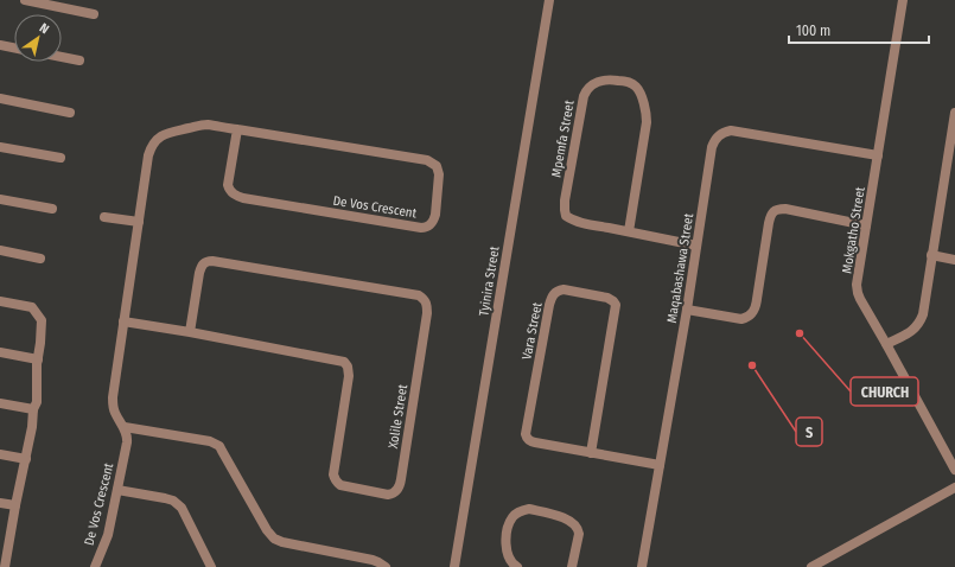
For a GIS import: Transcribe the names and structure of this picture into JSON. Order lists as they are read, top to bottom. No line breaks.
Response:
{"streets":{"street":["Mpemfa Street","De Vos Crescent","Mokgatho Street","Maqabashawa Street","Tyinira Street","Vara Street","Xolile Street"]},"crossings":[["Mpemfa Street","Maqabashawa Street"],["De Vos Crescent","Xolile Street"],["Mokgatho Street","Maqabashawa Street"],["Maqabashawa Street","Vara Street"]],"places":["CHURCH","S"],"scale_bar":"100 m","north":"top right"}
